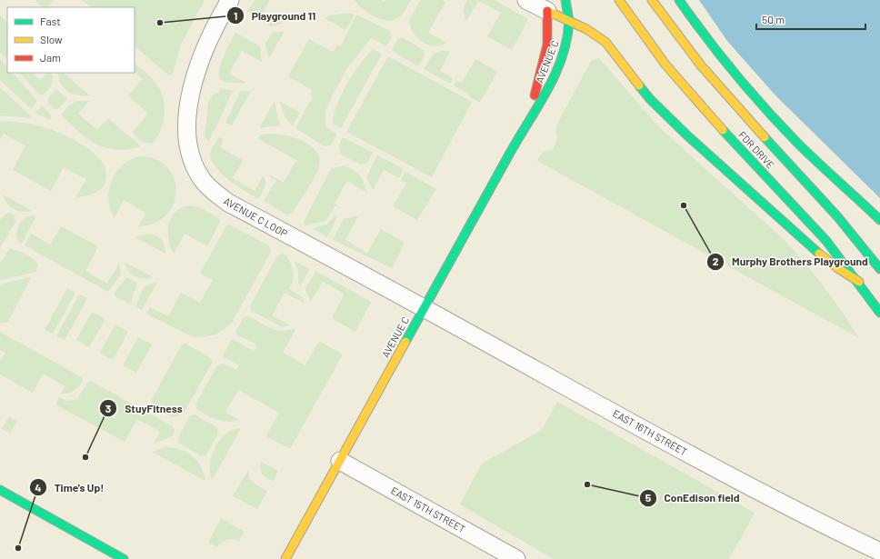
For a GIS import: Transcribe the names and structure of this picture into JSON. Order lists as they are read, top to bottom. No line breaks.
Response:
{"streets":{"main road":["AVENUE C","FDR DRIVE"],"street":["AVENUE C LOOP","EAST 16TH STREET","EAST 15TH STREET"]},"crossings":[["AVENUE C","AVENUE C LOOP"],["AVENUE C","EAST 16TH STREET"],["AVENUE C","EAST 15TH STREET"],["AVENUE C LOOP","EAST 16TH STREET"]],"places":["Playground 11","Murphy Brothers Playground","StuyFitness","ConEdison field","Time's Up!"],"legend":["Fast","Slow","Jam"],"scale_bar":"50 m"}
